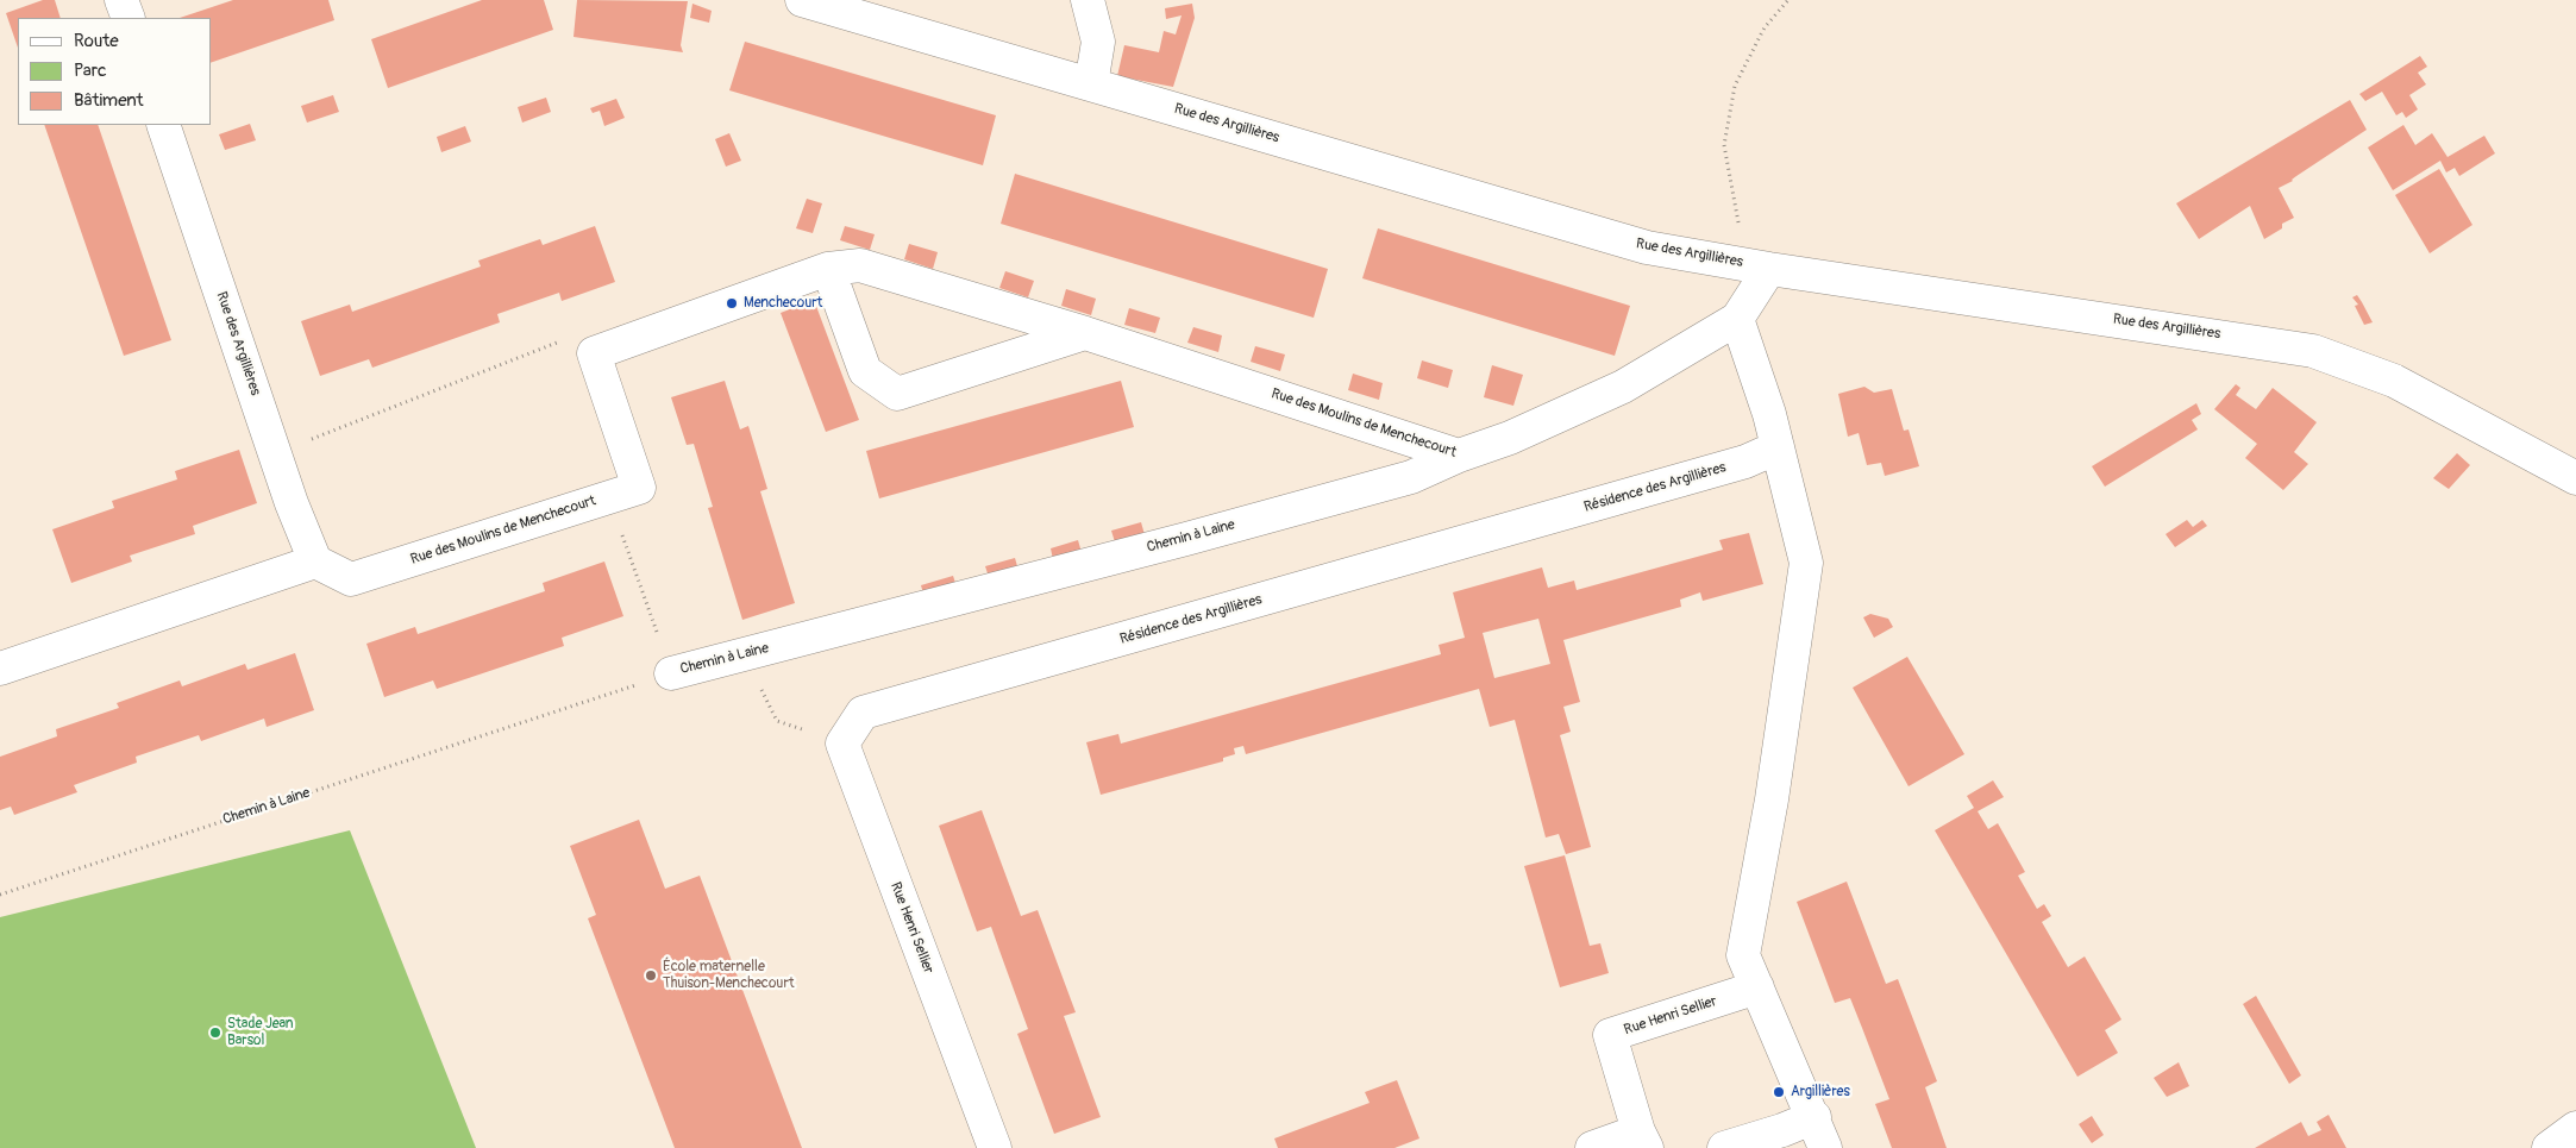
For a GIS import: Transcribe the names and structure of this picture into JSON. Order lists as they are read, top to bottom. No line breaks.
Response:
{"streets":{"street":["Rue des Argillières","Rue des Moulins de Menchecourt","Résidence des Argillières","Chemin à Laine","Rue Henri Sellier"]},"crossings":[["Rue des Argillières","Rue des Moulins de Menchecourt"],["Rue des Moulins de Menchecourt","Chemin à Laine"],["Résidence des Argillières","Rue Henri Sellier"]],"places":["Menchecourt","École maternelle Thuison-Menchecourt","Stade Jean Barsol","Argillières"],"legend":["Route","Parc","Bâtiment"]}
